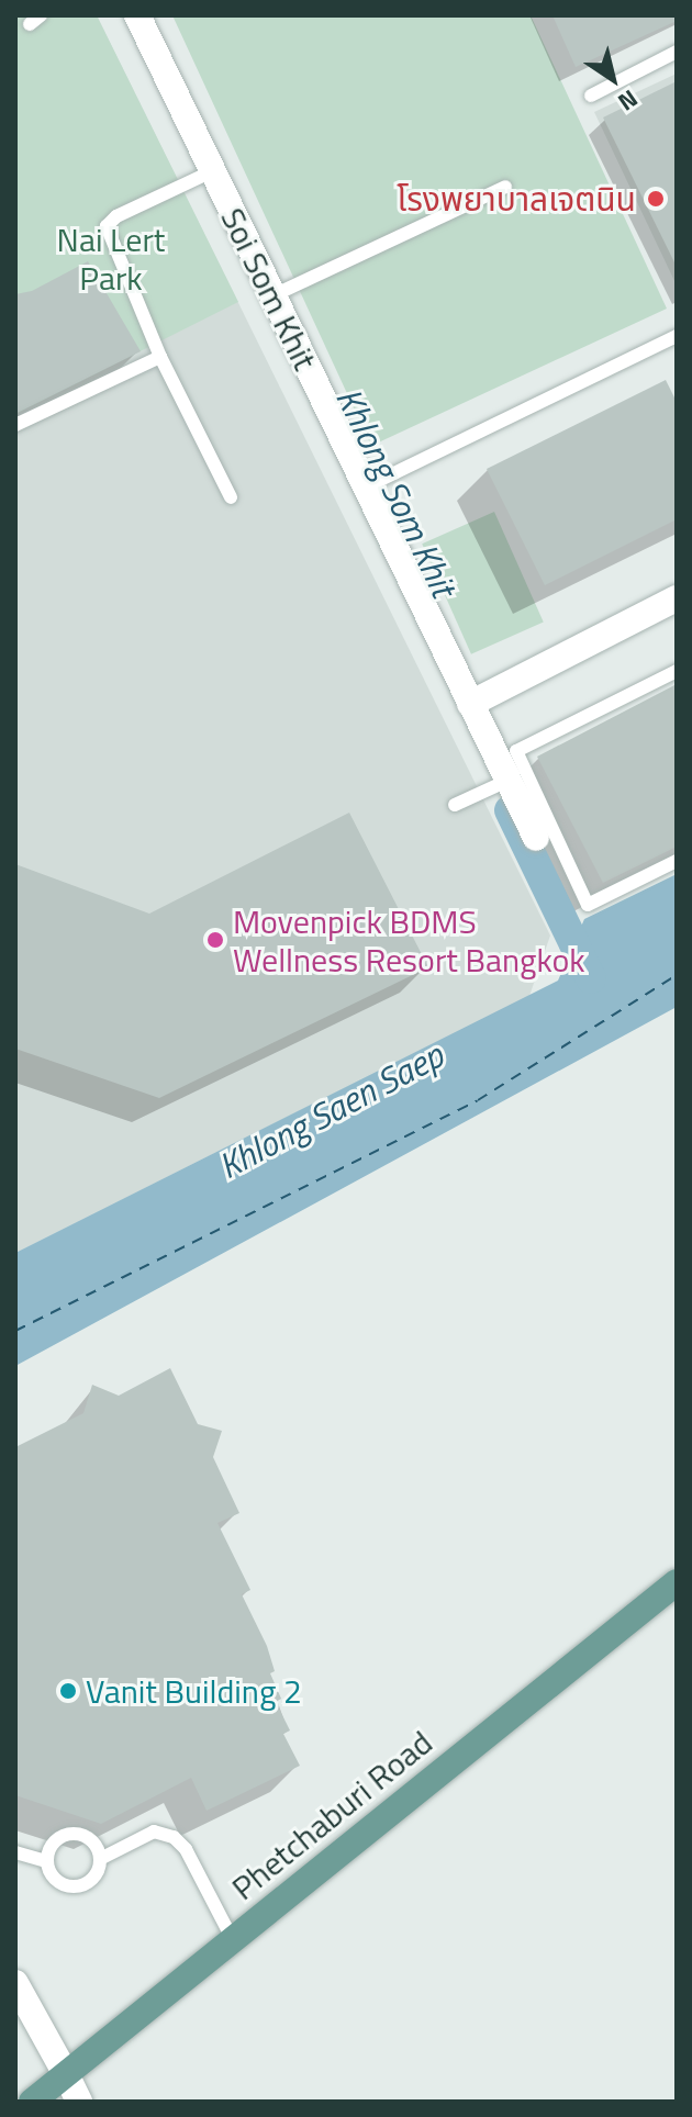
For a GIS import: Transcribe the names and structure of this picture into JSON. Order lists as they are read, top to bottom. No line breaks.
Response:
{"streets":{"main road":["Phetchaburi Road"],"street":["Soi Som Khit"]},"water":["Khlong Som Khit","Khlong Saen Saep"],"parks":["Nai Lert Park"],"places":["โรงพยาบาลเจตนิน","Movenpick BDMS Wellness Resort Bangkok","Vanit Building 2"],"north":"bottom right"}
